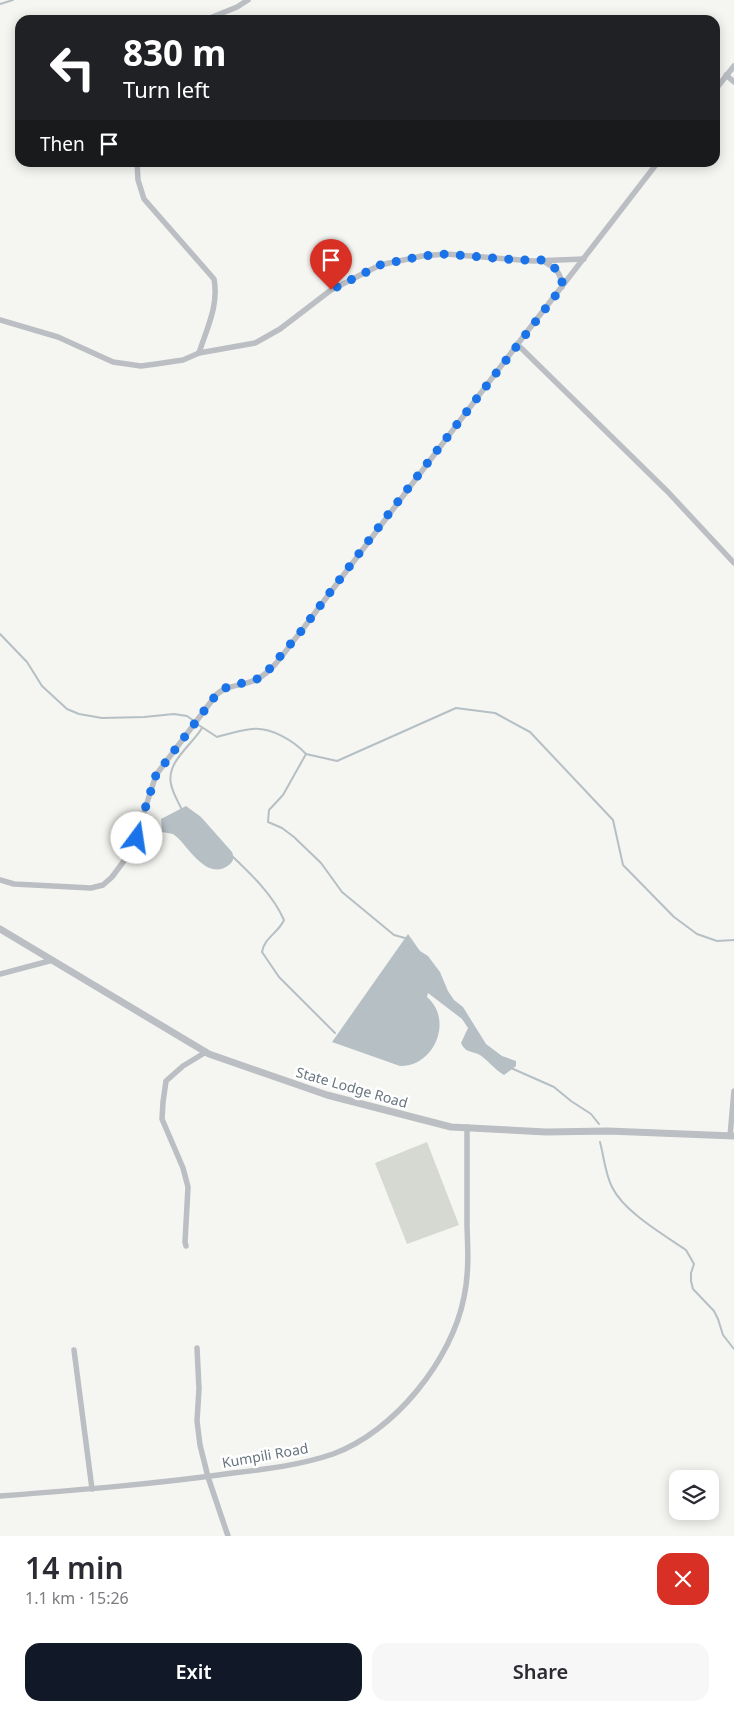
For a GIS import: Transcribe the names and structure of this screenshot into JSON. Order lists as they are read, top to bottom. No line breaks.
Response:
{"streets":{"street":["State Lodge Road","Kumpili Road"]},"crossings":[["State Lodge Road","Kumpili Road"]],"page":{"turn":["830 m","Turn left"],"then":"Then","heading":["14 min","1.1 km · 15:26"],"buttons":["Exit","Share"]}}
